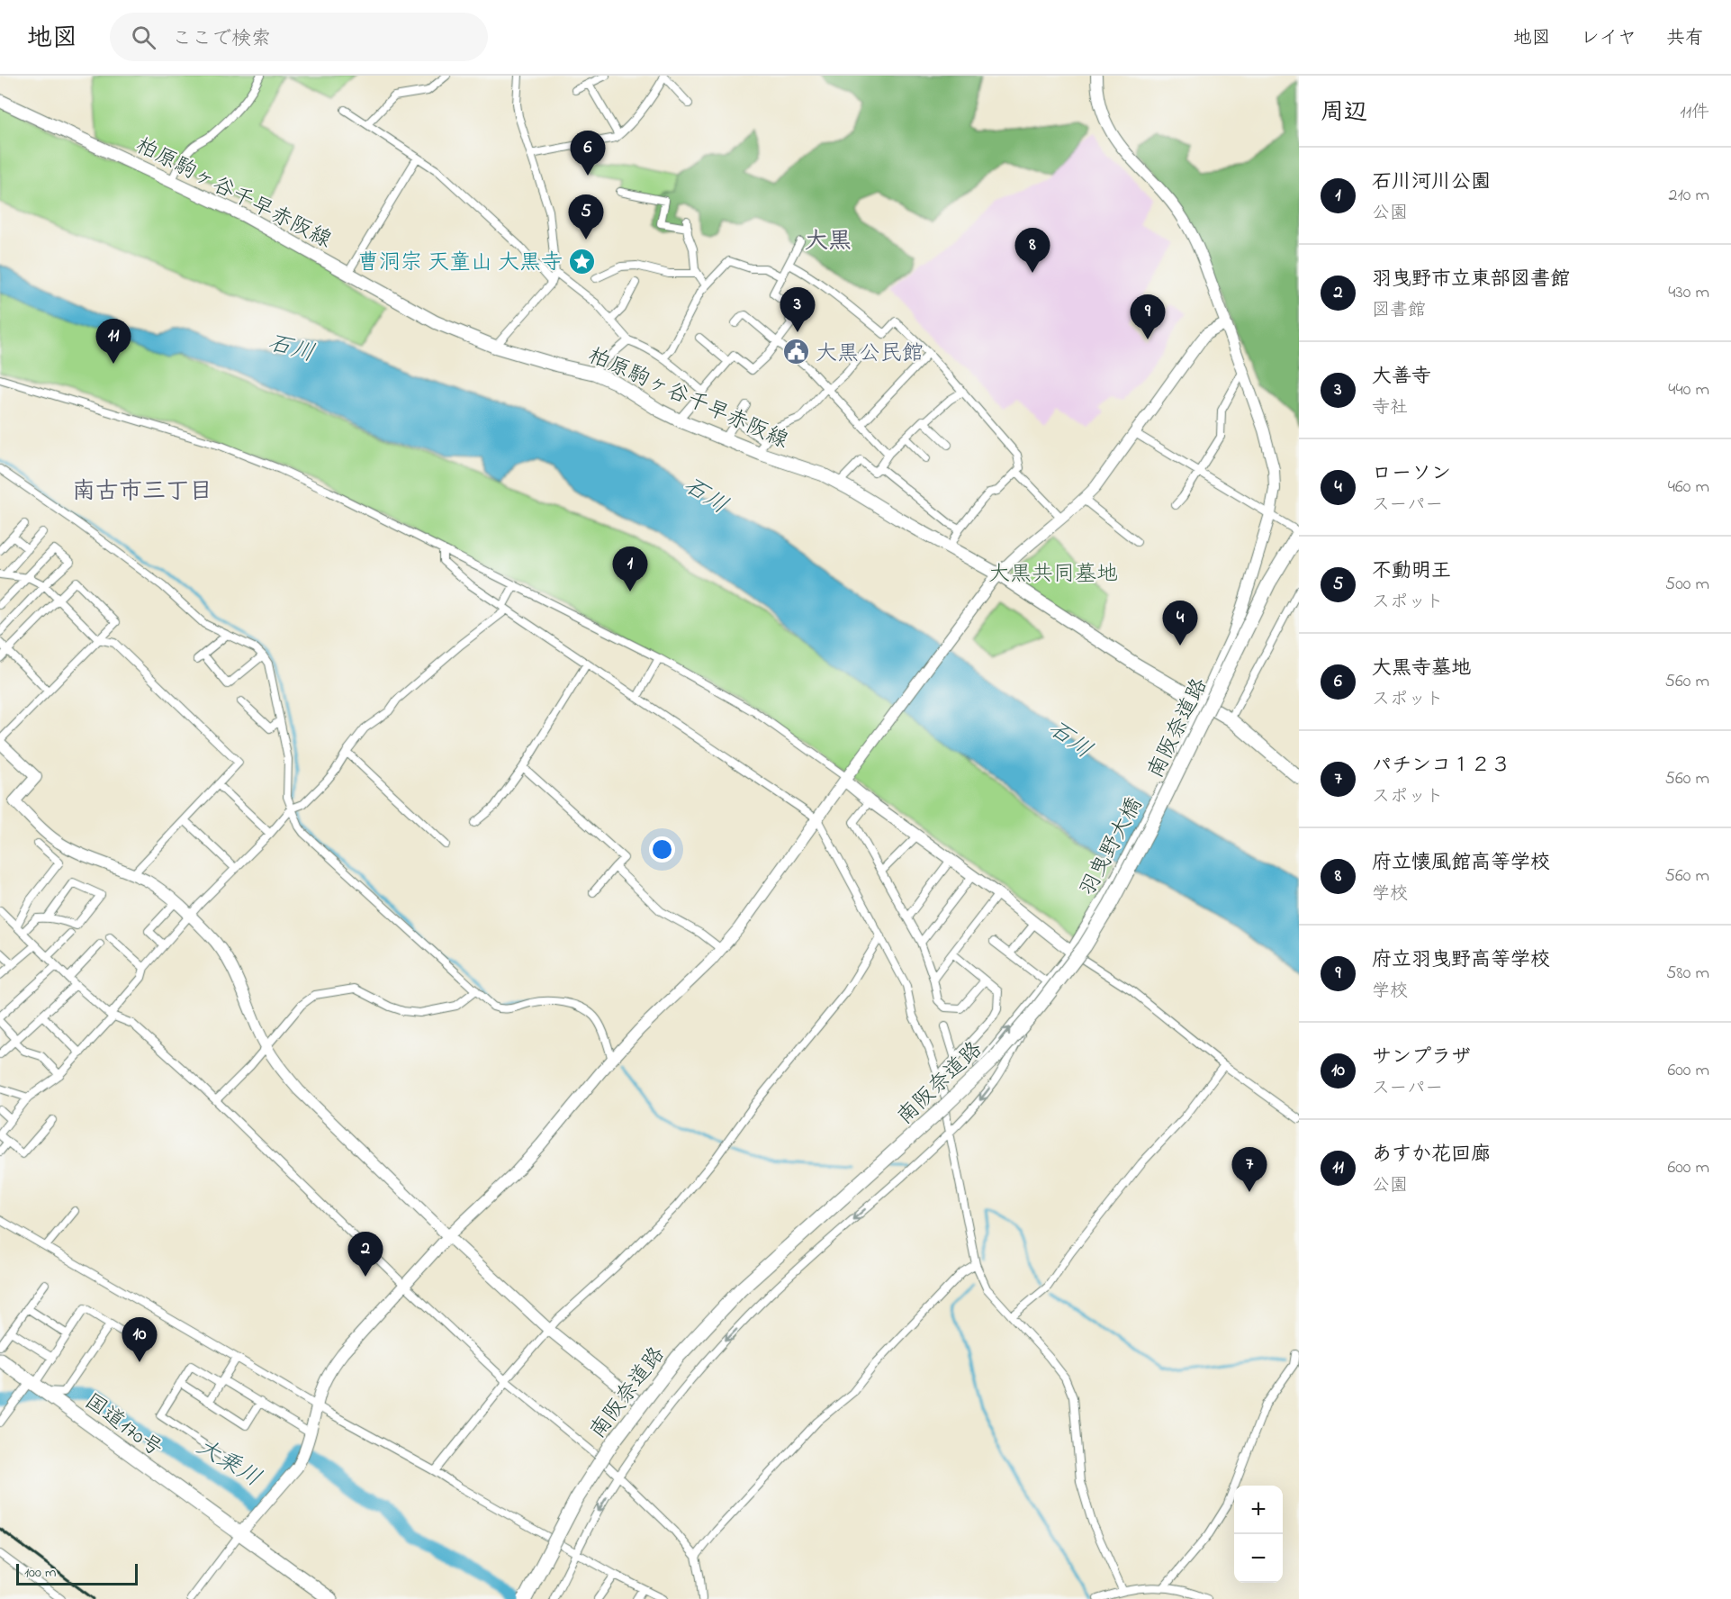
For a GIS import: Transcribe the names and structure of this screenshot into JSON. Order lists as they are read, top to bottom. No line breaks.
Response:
{"streets":{"highway":["南阪奈道路","国道170号"],"main road":["柏原駒ヶ谷千早赤阪線"],"street":["羽曳野大橋"]},"crossings":[["柏原駒ヶ谷千早赤阪線","羽曳野大橋"]],"districts":["大黒","南古市三丁目"],"water":["石川","大乗川"],"parks":["大黒共同墓地"],"places":{"place":["曹洞宗 天童山 大黒寺"],"public building":["大黒公民館"]},"scale_bar":"100 m","page":{"header":"地図","search":"ここで検索","nav":["地図","レイヤ","共有"],"heading":["周辺","11件"],"pins":["6","5","8","3","9","11","1","4","7","2","10"],"list":[{"mark":"1","name":"石川河川公園","note":"公園","value":"210 m"},{"mark":"2","name":"羽曳野市立東部図書館","note":"図書館","value":"430 m"},{"mark":"3","name":"大善寺","note":"寺社","value":"440 m"},{"mark":"4","name":"ローソン","note":"スーパー","value":"460 m"},{"mark":"5","name":"不動明王","note":"スポット","value":"500 m"},{"mark":"6","name":"大黒寺墓地","note":"スポット","value":"560 m"},{"mark":"7","name":"パチンコ１２３","note":"スポット","value":"560 m"},{"mark":"8","name":"府立懐風館高等学校","note":"学校","value":"560 m"},{"mark":"9","name":"府立羽曳野高等学校","note":"学校","value":"580 m"},{"mark":"10","name":"サンプラザ","note":"スーパー","value":"600 m"},{"mark":"11","name":"あすか花回廊","note":"公園","value":"600 m"}],"map_buttons":["+","−"],"scale":"100 m"}}
